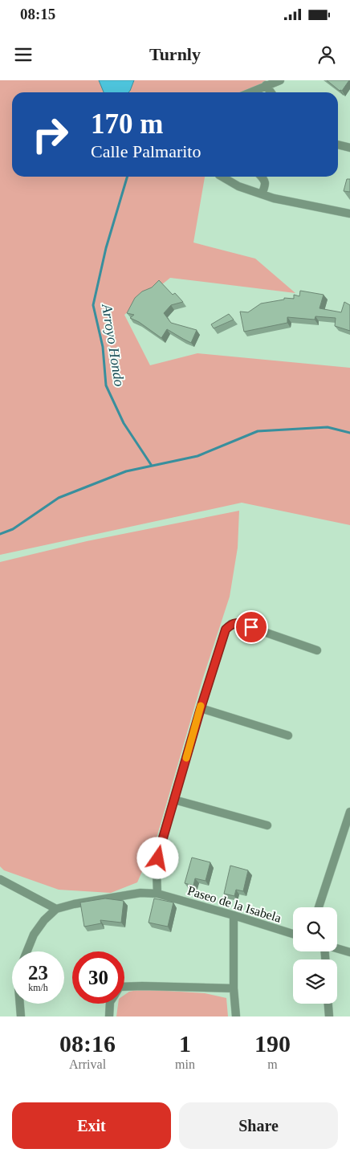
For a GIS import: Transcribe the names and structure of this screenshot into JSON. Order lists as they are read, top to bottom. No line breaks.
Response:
{"streets":{"street":["Paseo de la Isabela"]},"water":["Arroyo Hondo"],"page":{"status":"08:15","header":"Turnly","turn":["170 m","Calle Palmarito"],"speed":"23 km/h","limit":"30","eta":["08:16","Arrival","1","min","190","m"],"buttons":["Exit","Share"]}}
